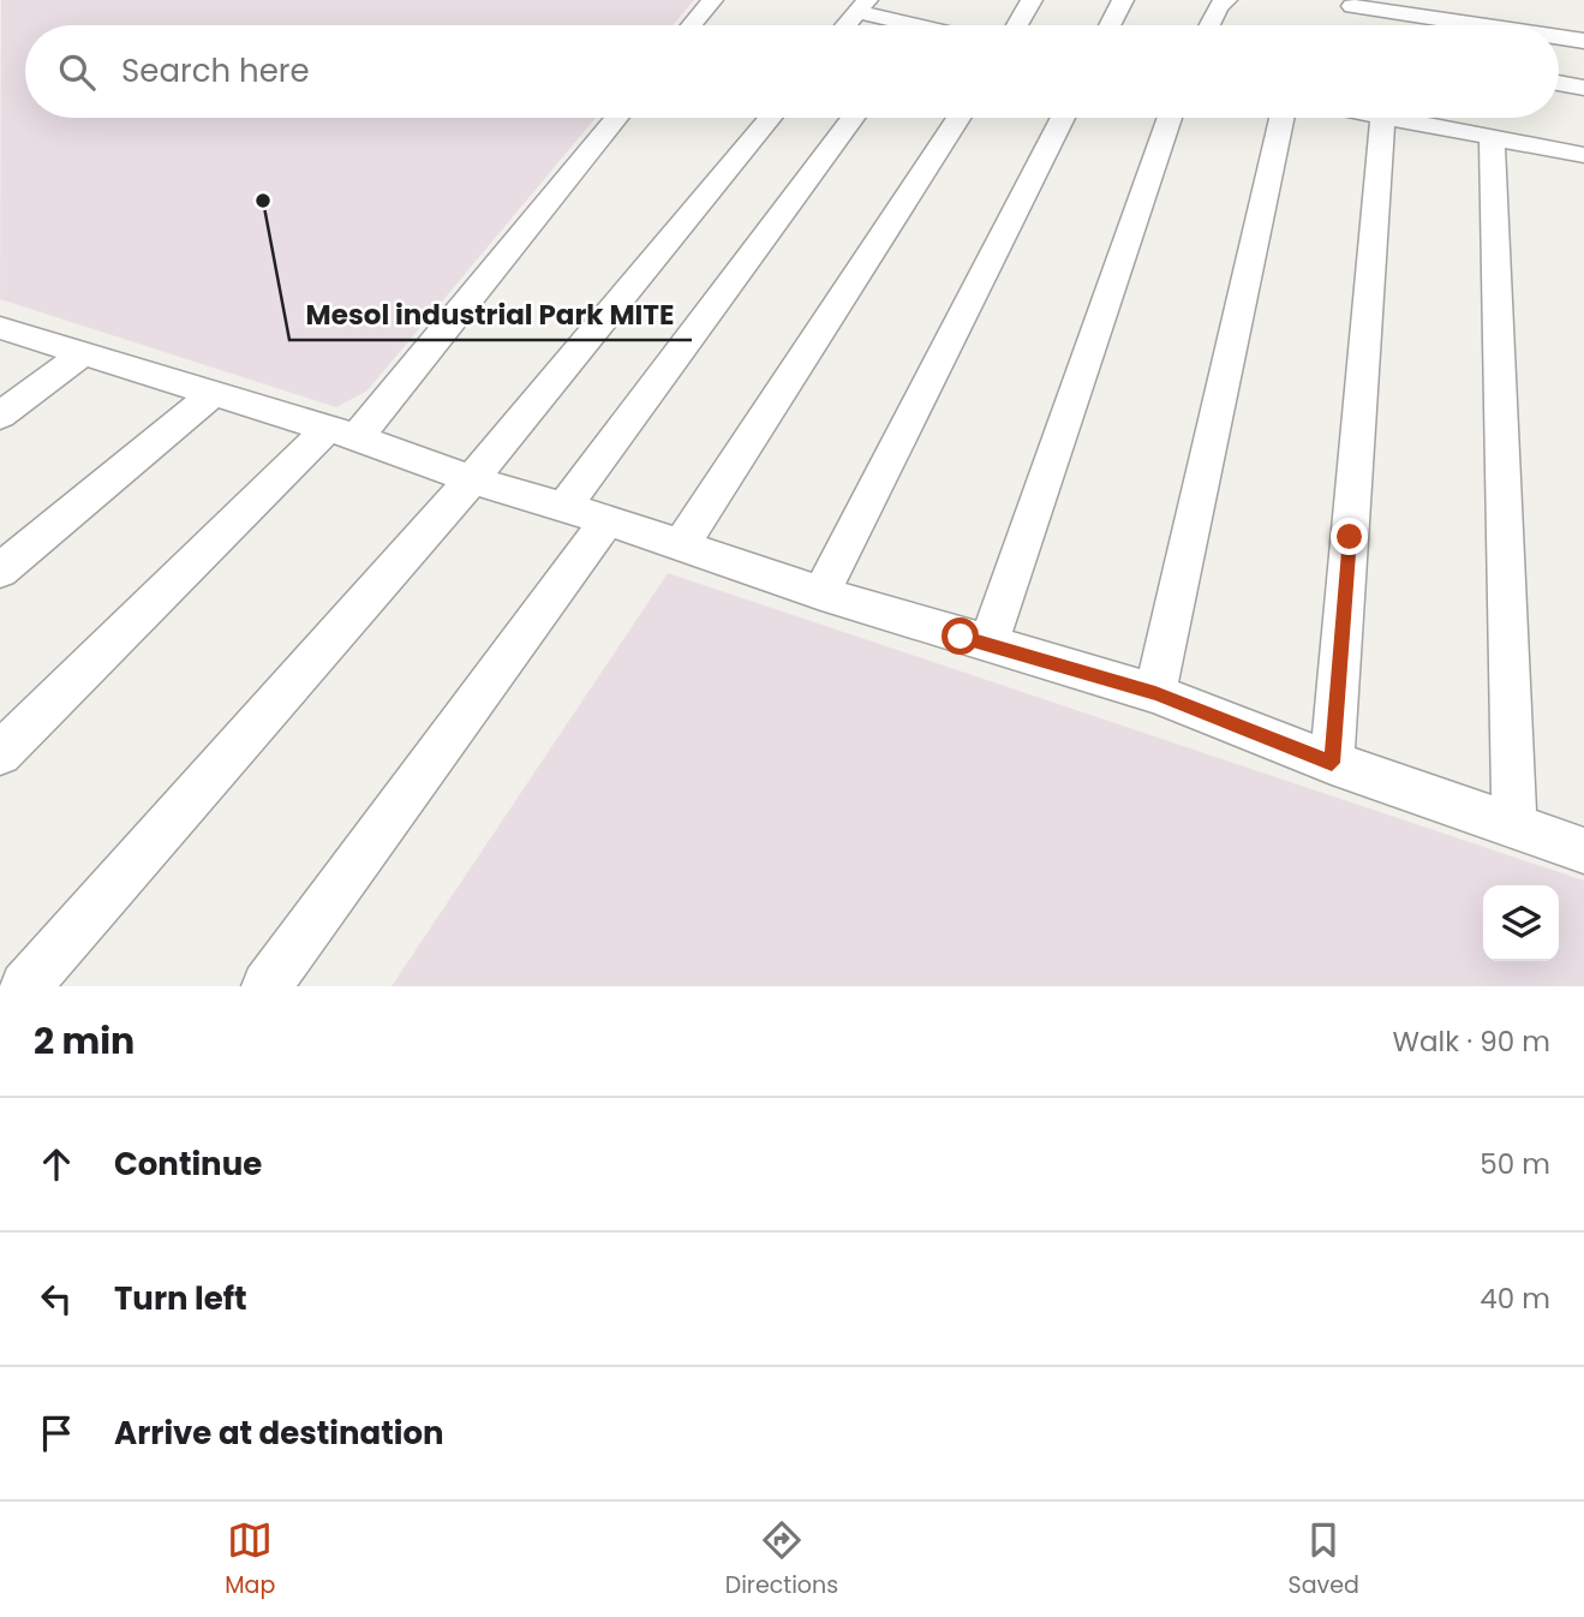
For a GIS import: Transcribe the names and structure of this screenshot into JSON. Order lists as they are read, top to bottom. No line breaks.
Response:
{"places":["Mesol industrial Park MITE"],"page":{"search":"Search here","heading":["2 min","Walk · 90 m"],"list":[["Continue","50 m"],["Turn left","40 m"],"Arrive at destination"],"nav":["Map","Directions","Saved"]}}
